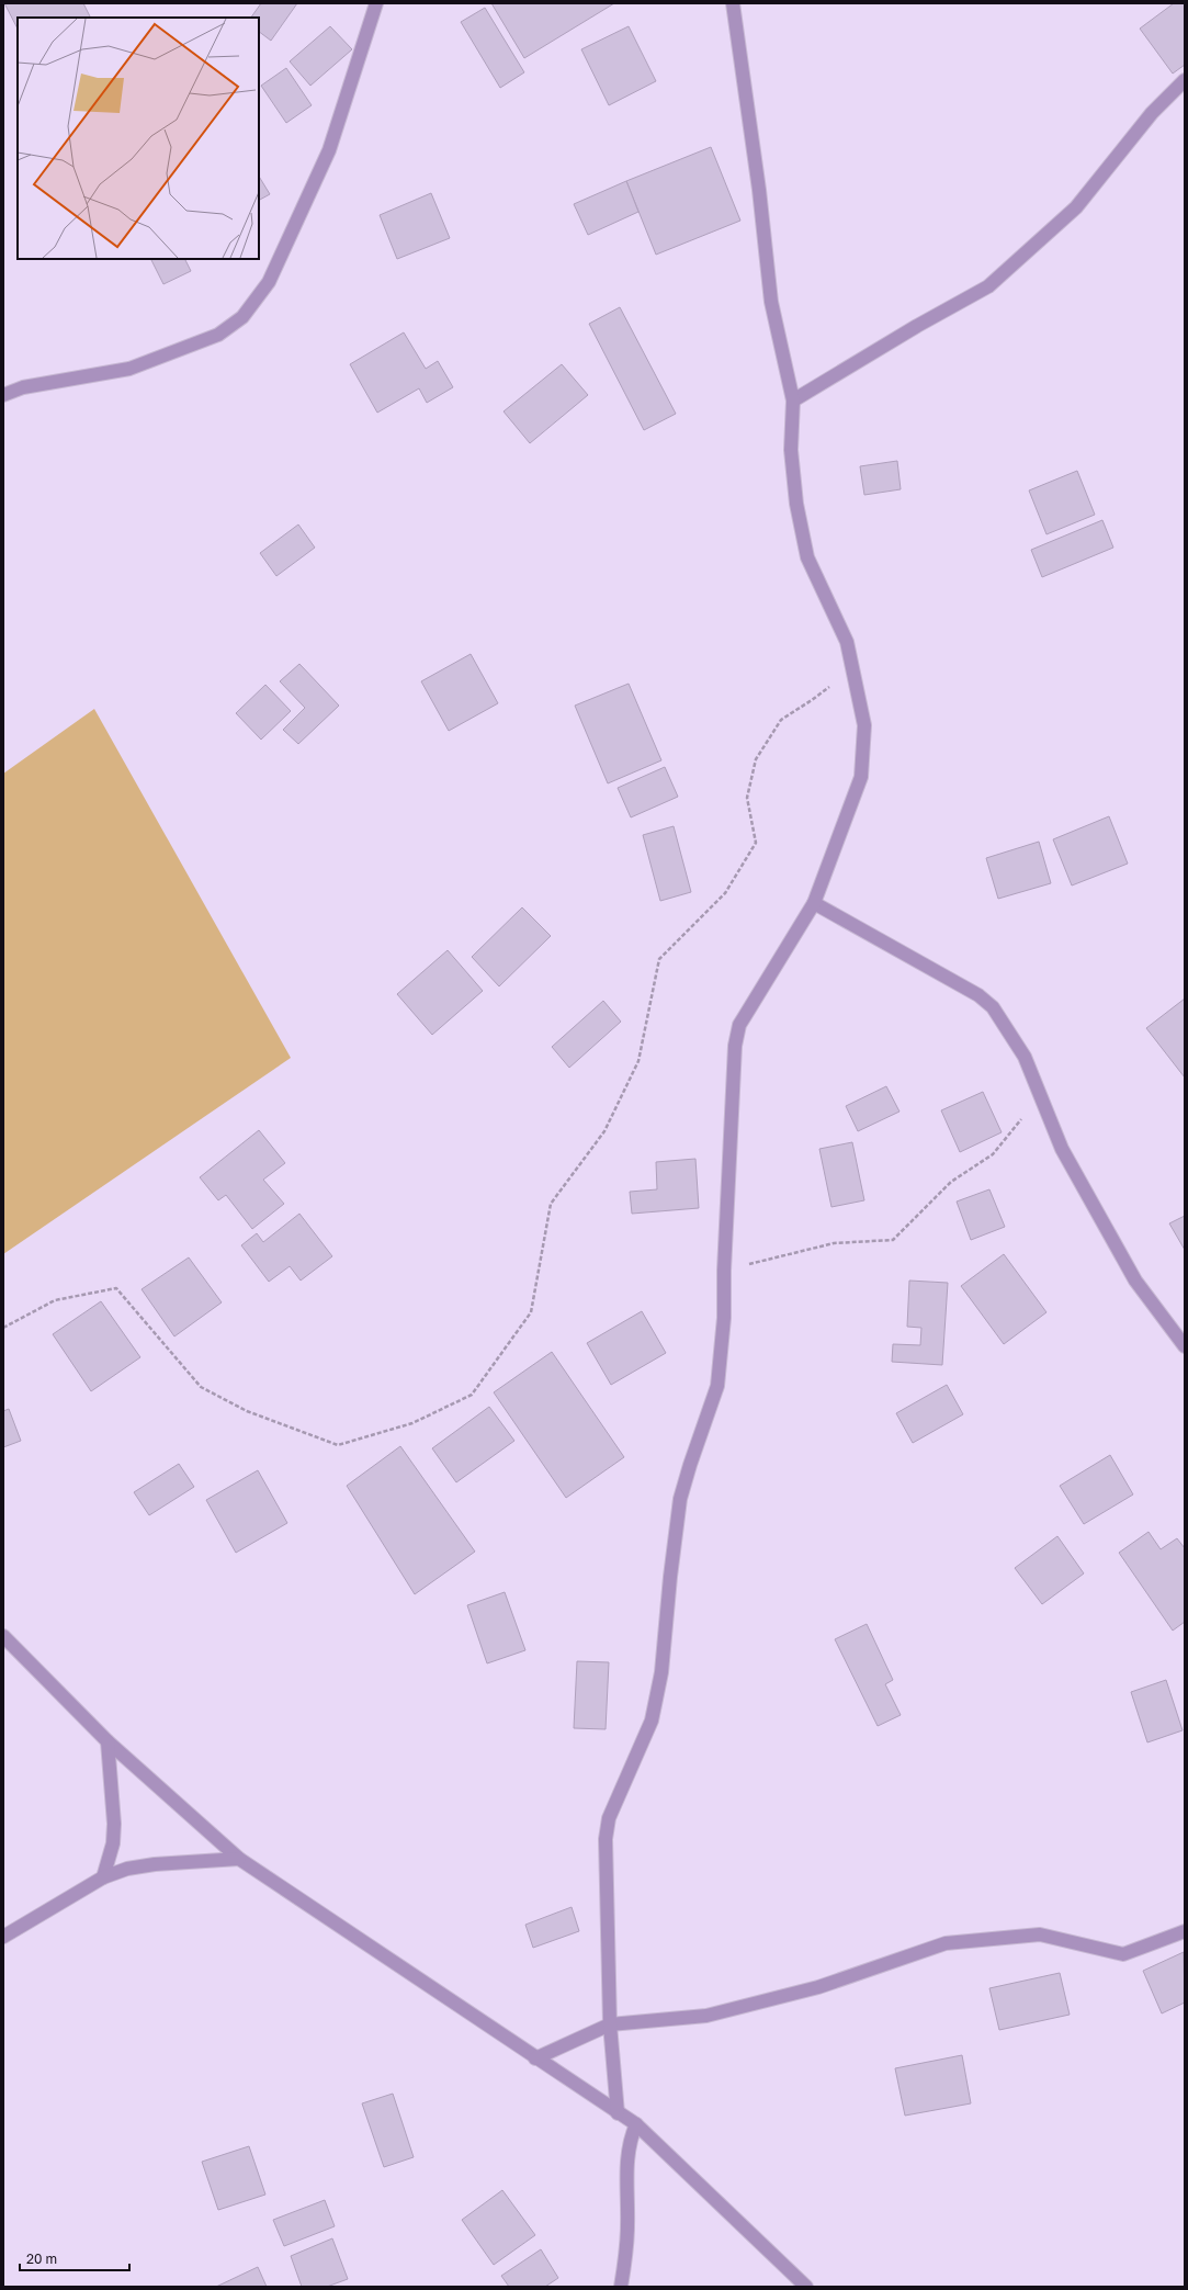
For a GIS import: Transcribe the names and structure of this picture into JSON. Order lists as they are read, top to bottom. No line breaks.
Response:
{"scale_bar":"20 m"}
